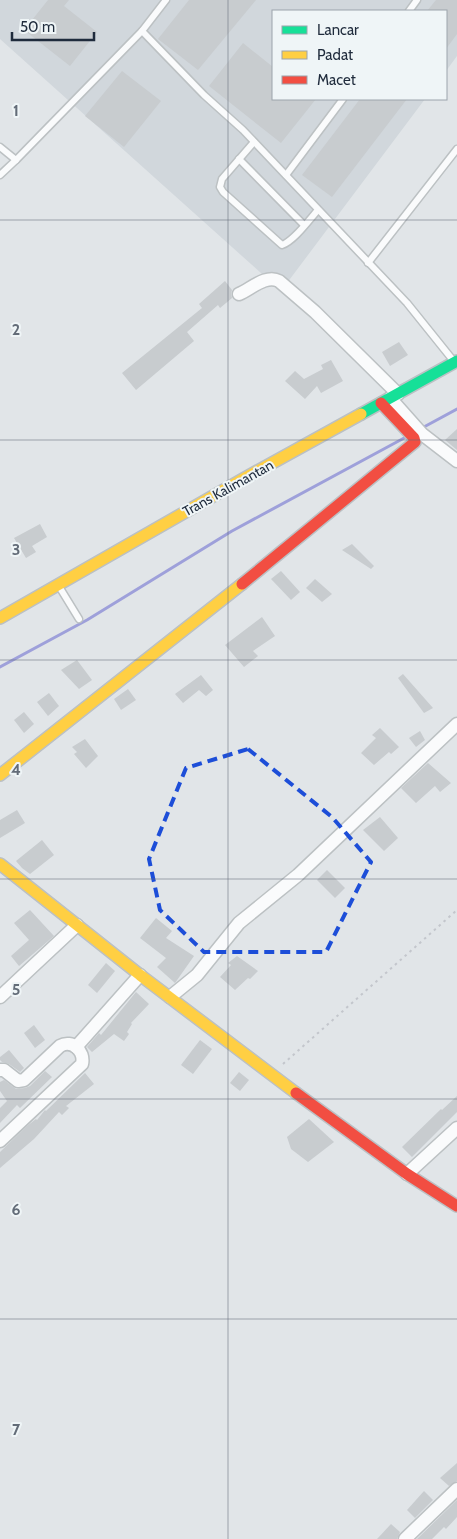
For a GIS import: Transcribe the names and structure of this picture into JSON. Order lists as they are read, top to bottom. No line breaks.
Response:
{"streets":{"main road":["Trans Kalimantan"]},"legend":["Lancar","Padat","Macet"],"scale_bar":"50 m","grid":{"rows":["1","2","3","4","5","6","7"]}}
